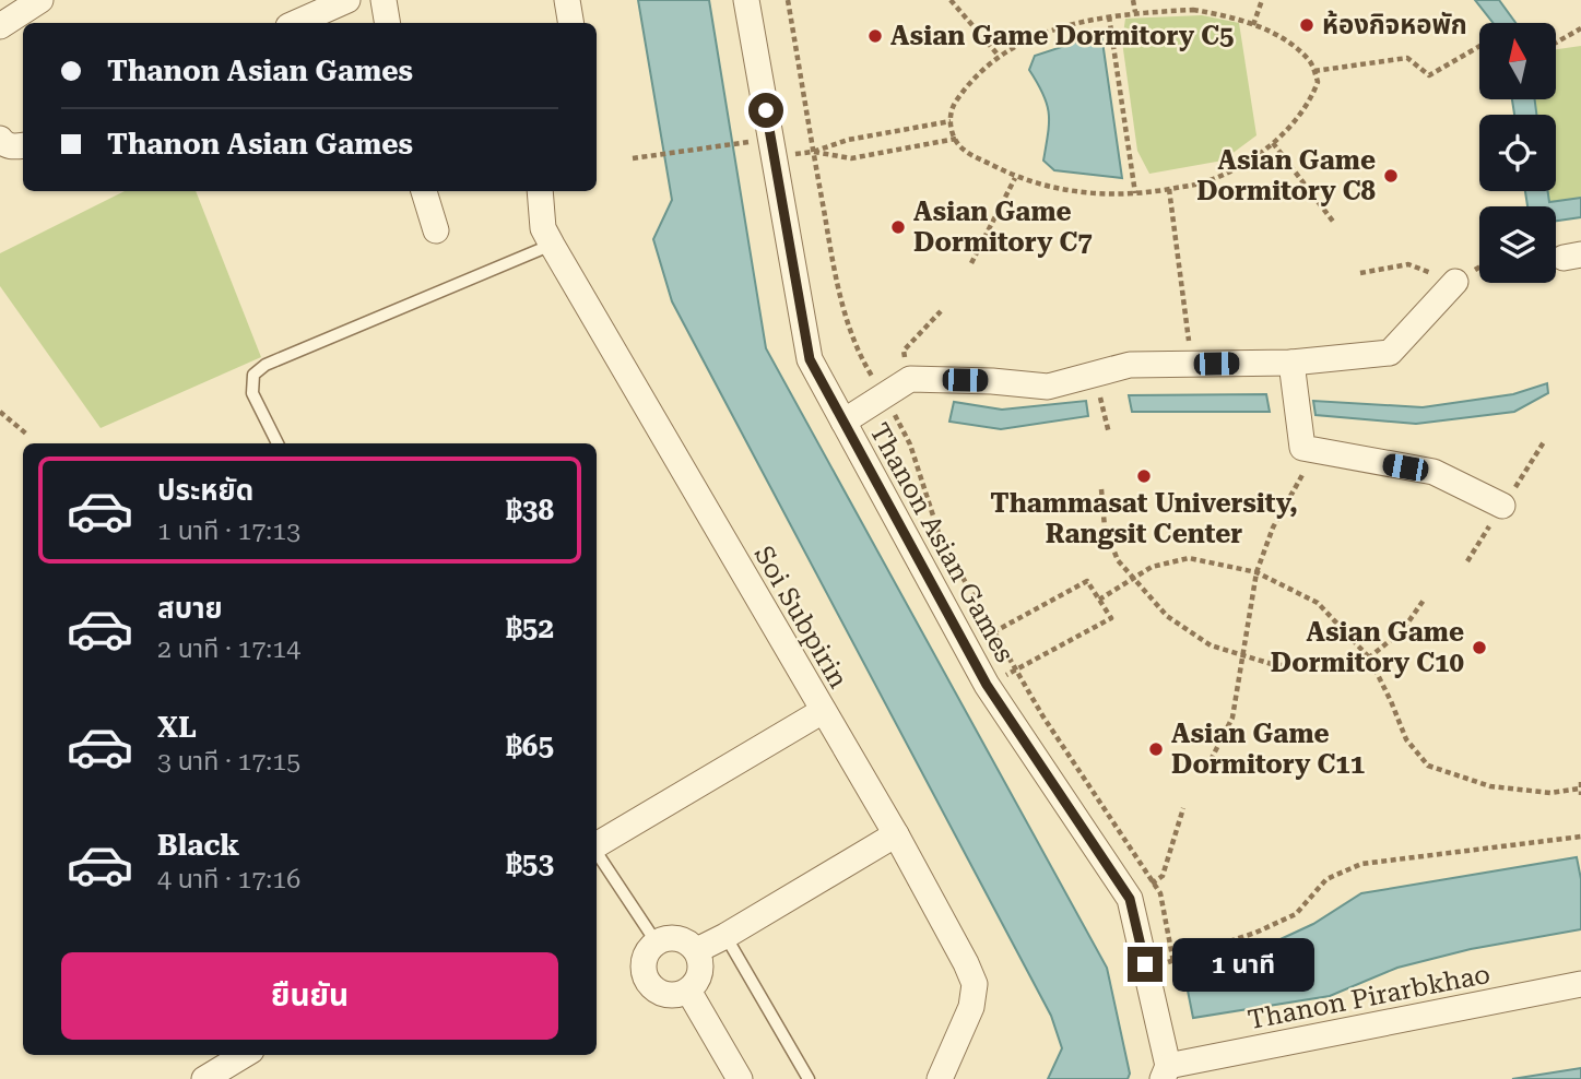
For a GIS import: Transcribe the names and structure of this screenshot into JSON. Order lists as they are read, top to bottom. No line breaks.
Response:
{"streets":{"street":["Thanon Asian Games","Soi Subpirin","Thanon Pirarbkhao"]},"crossings":[["Thanon Asian Games","Thanon Pirarbkhao"]],"places":["ห้องกิจหอพัก","Asian Game Dormitory C5","Asian Game Dormitory C8","Asian Game Dormitory C7","Thammasat University, Rangsit Center","Asian Game Dormitory C10","Asian Game Dormitory C11"],"north":"top","page":{"banner":["Thanon Asian Games","Thanon Asian Games"],"list":[{"name":"ประหยัด","note":"1 นาที · 17:13","value":"฿38"},{"name":"สบาย","note":"2 นาที · 17:14","value":"฿52"},{"name":"XL","note":"3 นาที · 17:15","value":"฿65"},{"name":"Black","note":"4 นาที · 17:16","value":"฿53"}],"buttons":"ยืนยัน","bubble":"1 นาที"}}
